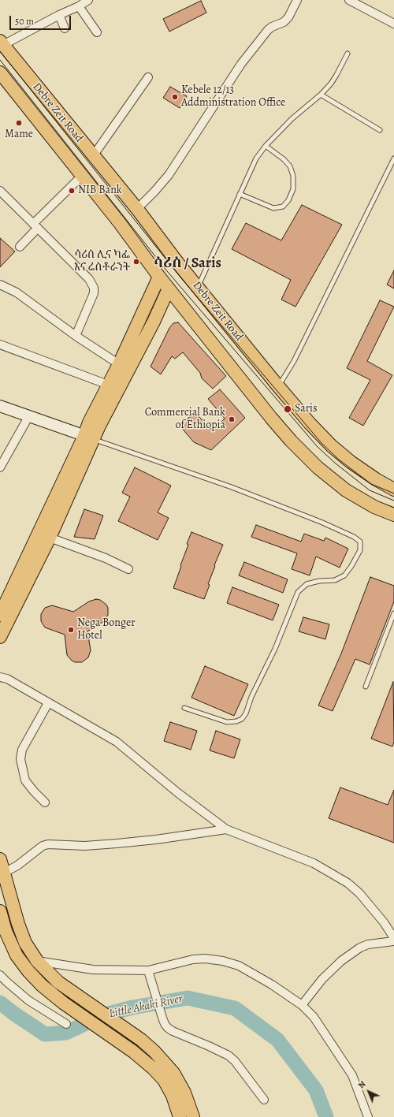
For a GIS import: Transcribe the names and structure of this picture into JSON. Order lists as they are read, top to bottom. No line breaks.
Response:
{"streets":{"main road":["Debre Zeit Road"]},"districts":["ሳሪስ / Saris"],"water":["Little Akaki River"],"places":["Kebele 12/13 Addministration Office","Mame","NIB Bank","ሳሪስ ሊና ካፌ እና ሬስቶራንት","Saris","Commercial Bank of Ethiopia","Nega Bonger Hotel"],"scale_bar":"50 m","north":"top left"}
